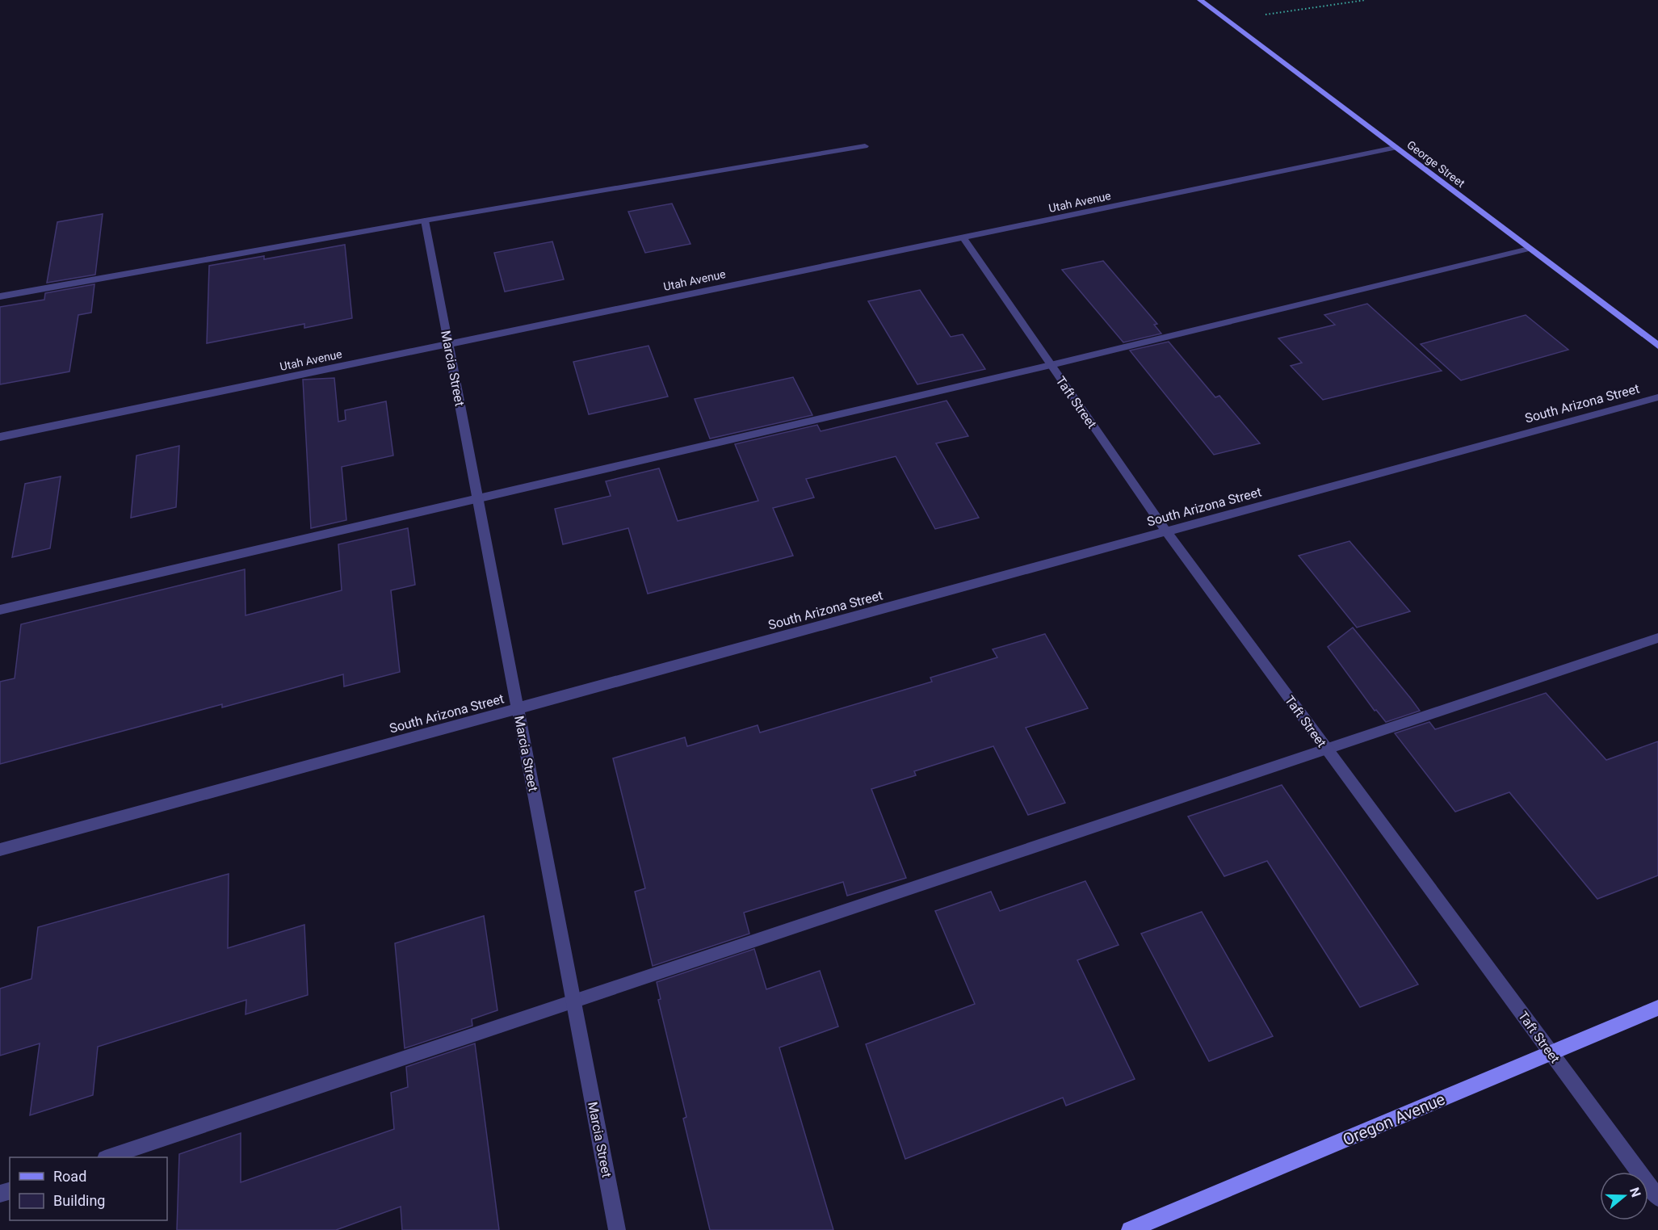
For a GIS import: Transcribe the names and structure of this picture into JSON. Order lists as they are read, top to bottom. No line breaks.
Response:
{"streets":{"street":["George Street","Utah Avenue","Marcia Street","Taft Street","South Arizona Street","Oregon Avenue"]},"crossings":[["George Street","Utah Avenue"],["Utah Avenue","Marcia Street"],["Utah Avenue","Taft Street"],["Marcia Street","South Arizona Street"],["Taft Street","South Arizona Street"],["Taft Street","Oregon Avenue"]],"legend":["Road","Building"],"north":"right"}
